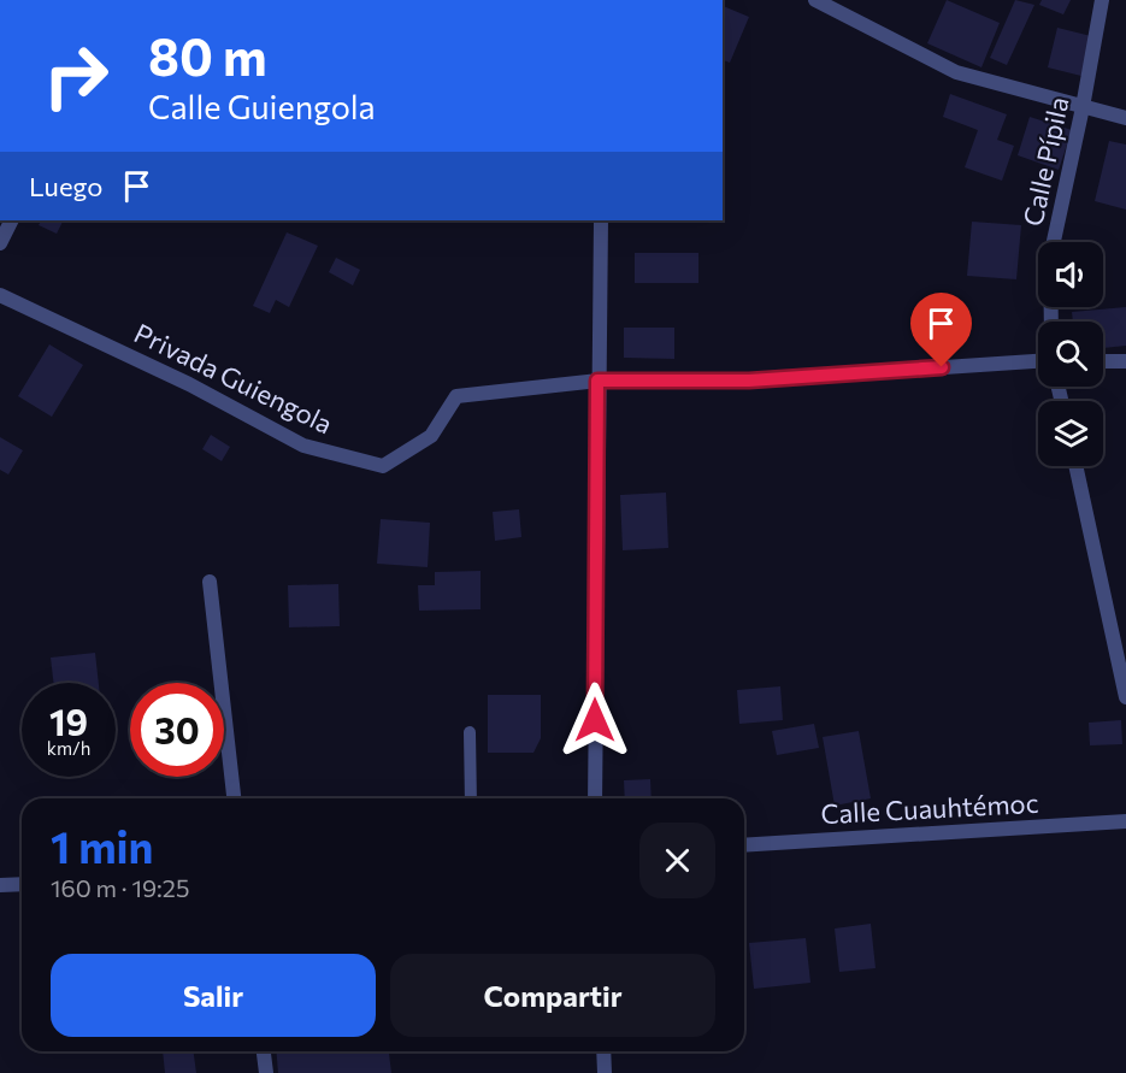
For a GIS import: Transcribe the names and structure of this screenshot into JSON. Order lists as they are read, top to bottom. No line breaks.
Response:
{"streets":{"street":["Calle Pípila","Privada Guiengola","Calle Cuauhtémoc"]},"page":{"turn":["80 m","Calle Guiengola"],"then":"Luego","speed":"19 km/h","limit":"30","heading":["1 min","160 m · 19:25"],"buttons":["Salir","Compartir"]}}
